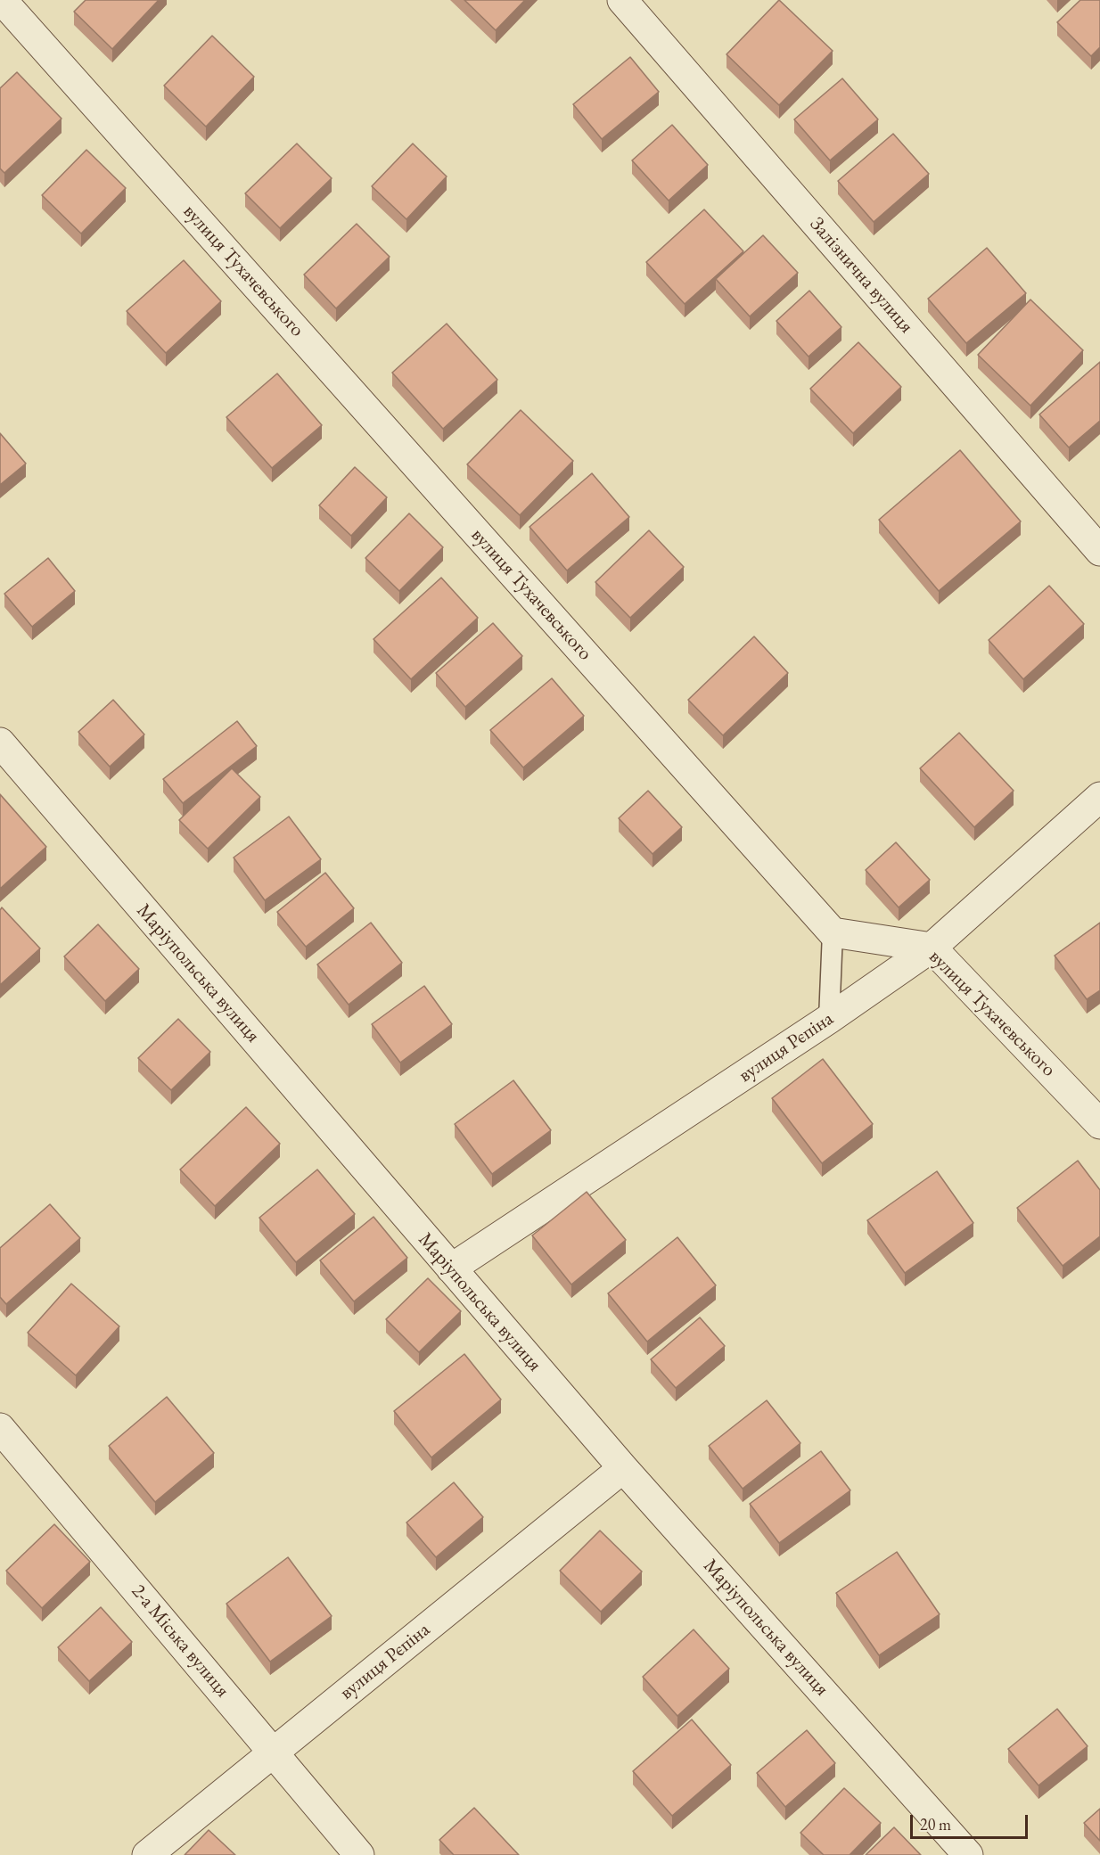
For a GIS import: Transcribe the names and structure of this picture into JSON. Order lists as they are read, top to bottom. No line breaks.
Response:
{"streets":{"street":["вулиця Тухачевського","Залізнична вулиця","Маріупольська вулиця","вулиця Рєпіна","2-а Міська вулиця"]},"crossings":[["вулиця Тухачевського","вулиця Рєпіна"],["Маріупольська вулиця","вулиця Рєпіна"],["вулиця Рєпіна","2-а Міська вулиця"]],"scale_bar":"20 m"}
